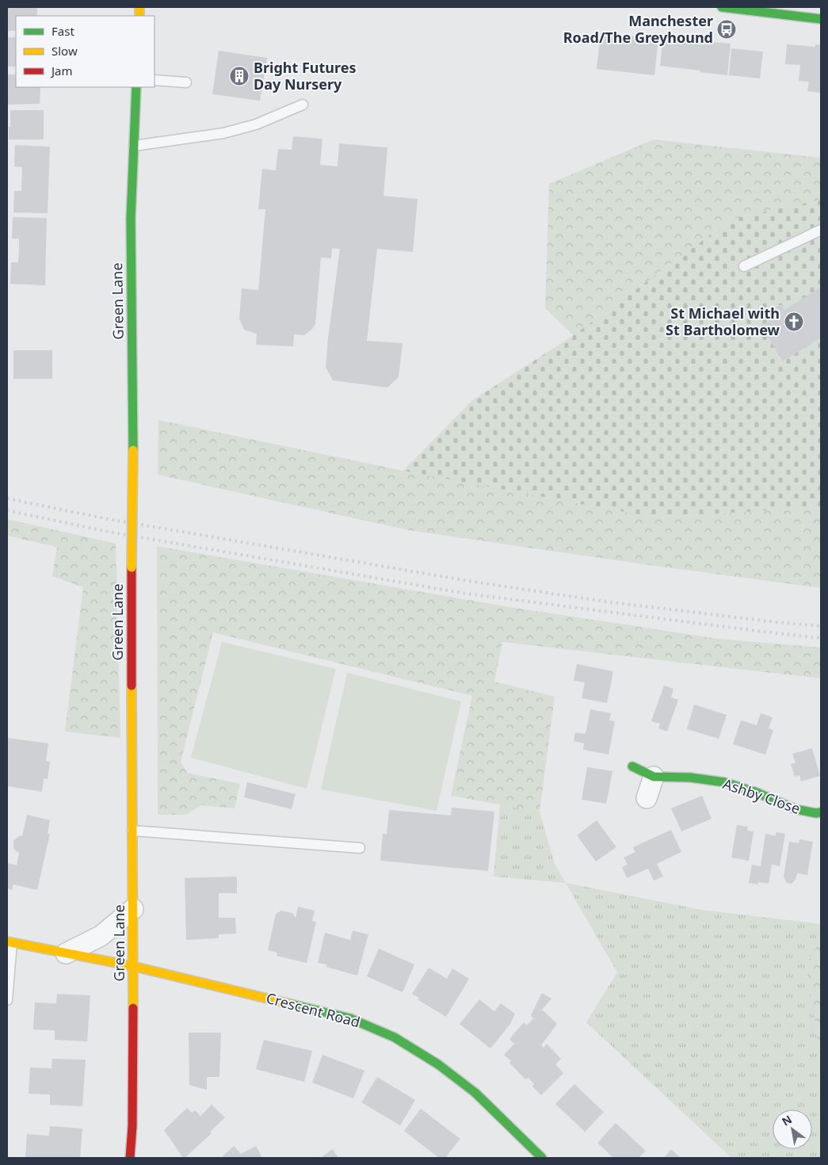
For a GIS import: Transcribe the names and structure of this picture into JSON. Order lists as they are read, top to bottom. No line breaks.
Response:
{"streets":{"street":["Green Lane","Ashby Close","Crescent Road"]},"crossings":[["Green Lane","Crescent Road"]],"places":{"bus stop":["Manchester Road/The Greyhound"],"building":["Bright Futures Day Nursery"],"church":["St Michael with St Bartholomew"]},"legend":["Fast","Slow","Jam"],"north":"top left"}
